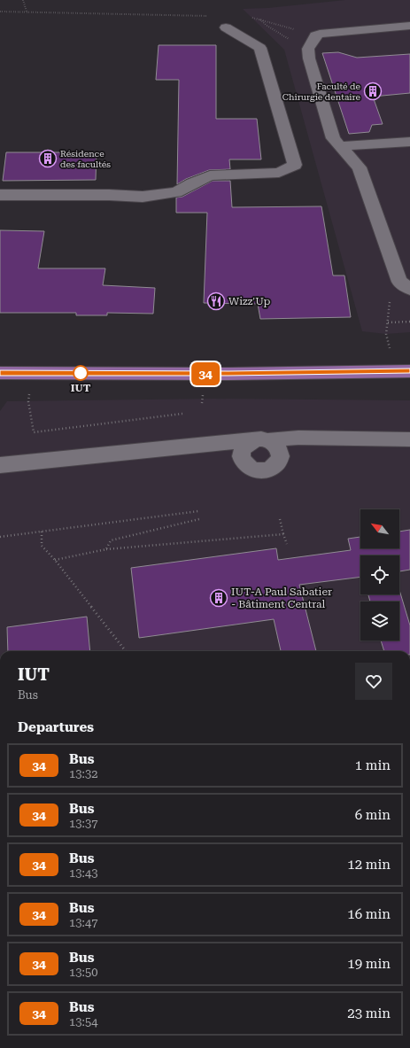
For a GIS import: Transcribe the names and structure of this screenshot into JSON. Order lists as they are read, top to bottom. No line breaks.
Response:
{"places":{"building":["Faculté de Chirurgie dentaire","Résidence des facultés","IUT-A Paul Sabatier - Bâtiment Central"],"restaurant":["Wizz'Up"],"other":["IUT"]},"lines":["bus line 34"],"north":"top left","page":{"on_map":"34","heading":[["IUT","Bus"],"Departures"],"list":[{"mark":"34","name":"Bus","note":"13:32","value":"1 min"},{"mark":"34","name":"Bus","note":"13:37","value":"6 min"},{"mark":"34","name":"Bus","note":"13:43","value":"12 min"},{"mark":"34","name":"Bus","note":"13:47","value":"16 min"},{"mark":"34","name":"Bus","note":"13:50","value":"19 min"},{"mark":"34","name":"Bus","note":"13:54","value":"23 min"}]}}
